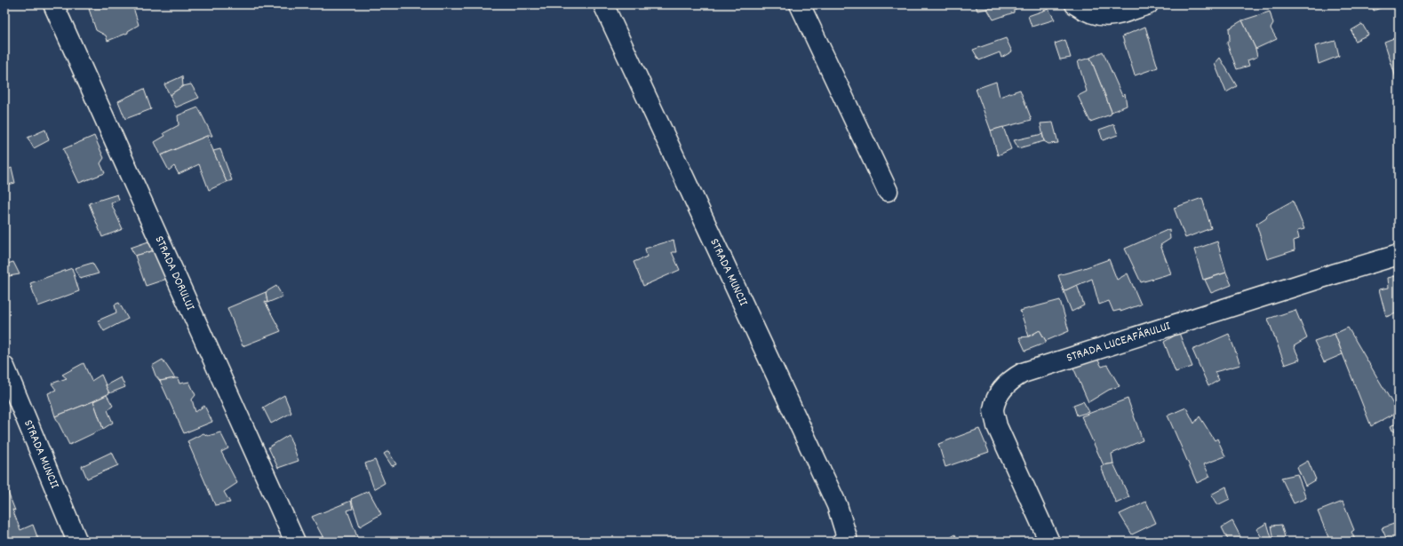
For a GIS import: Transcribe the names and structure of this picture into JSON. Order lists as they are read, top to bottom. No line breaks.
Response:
{"streets":{"street":["STRADA MUNCII","STRADA DORULUI","STRADA LUCEAFĂRULUI"]}}
